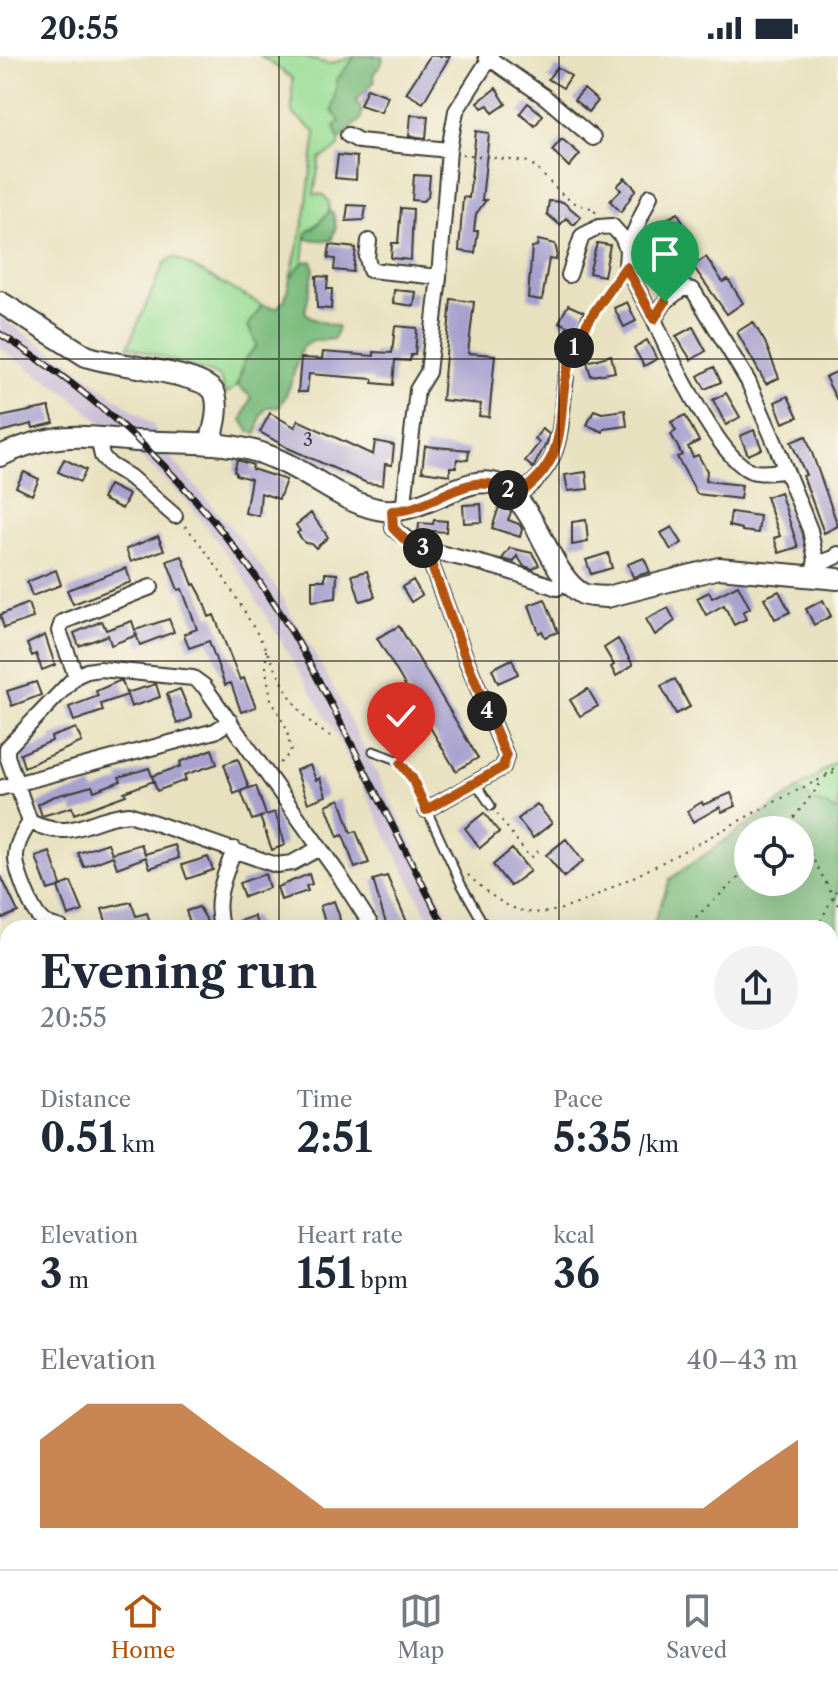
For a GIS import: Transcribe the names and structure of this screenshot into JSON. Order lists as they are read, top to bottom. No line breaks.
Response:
{"house_numbers":["3"],"page":{"status":"20:55","pins":["1","2","3","4"],"heading":["Evening run","20:55"],"stats":[["Distance","0.51 km"],["Time","2:51"],["Pace","5:35 /km"],["Elevation","3 m"],["Heart rate","151 bpm"],["kcal","36"]],"chart":["Elevation","40–43 m"],"tabs":["Home","Map","Saved"]}}
